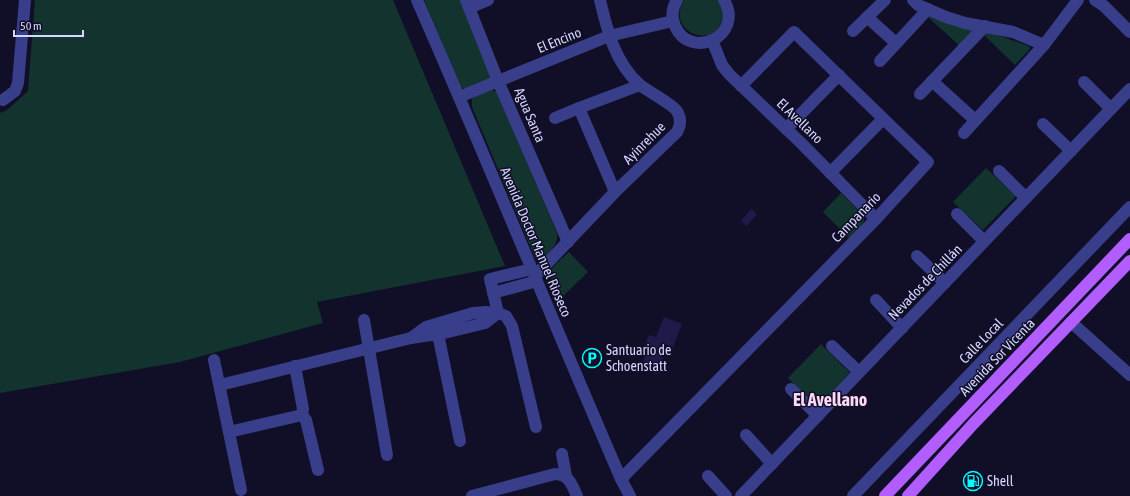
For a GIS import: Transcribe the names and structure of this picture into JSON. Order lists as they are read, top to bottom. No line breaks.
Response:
{"streets":{"main road":["Avenida Sor Vicenta"],"street":["El Encino","Agua Santa","El Avellano","Ayinrehue","Campanario","Avenida Doctor Manuel Rioseco","Nevados de Chillán","Calle Local"]},"crossings":[["El Encino","Agua Santa"],["El Encino","Ayinrehue"],["El Encino","Avenida Doctor Manuel Rioseco"],["Agua Santa","Ayinrehue"],["El Avellano","Campanario"],["Ayinrehue","Avenida Doctor Manuel Rioseco"],["Campanario","Avenida Doctor Manuel Rioseco"]],"districts":["El Avellano"],"places":{"parking":["Santuario de Schoenstatt"],"fuel station":["Shell"]},"scale_bar":"50 m"}
